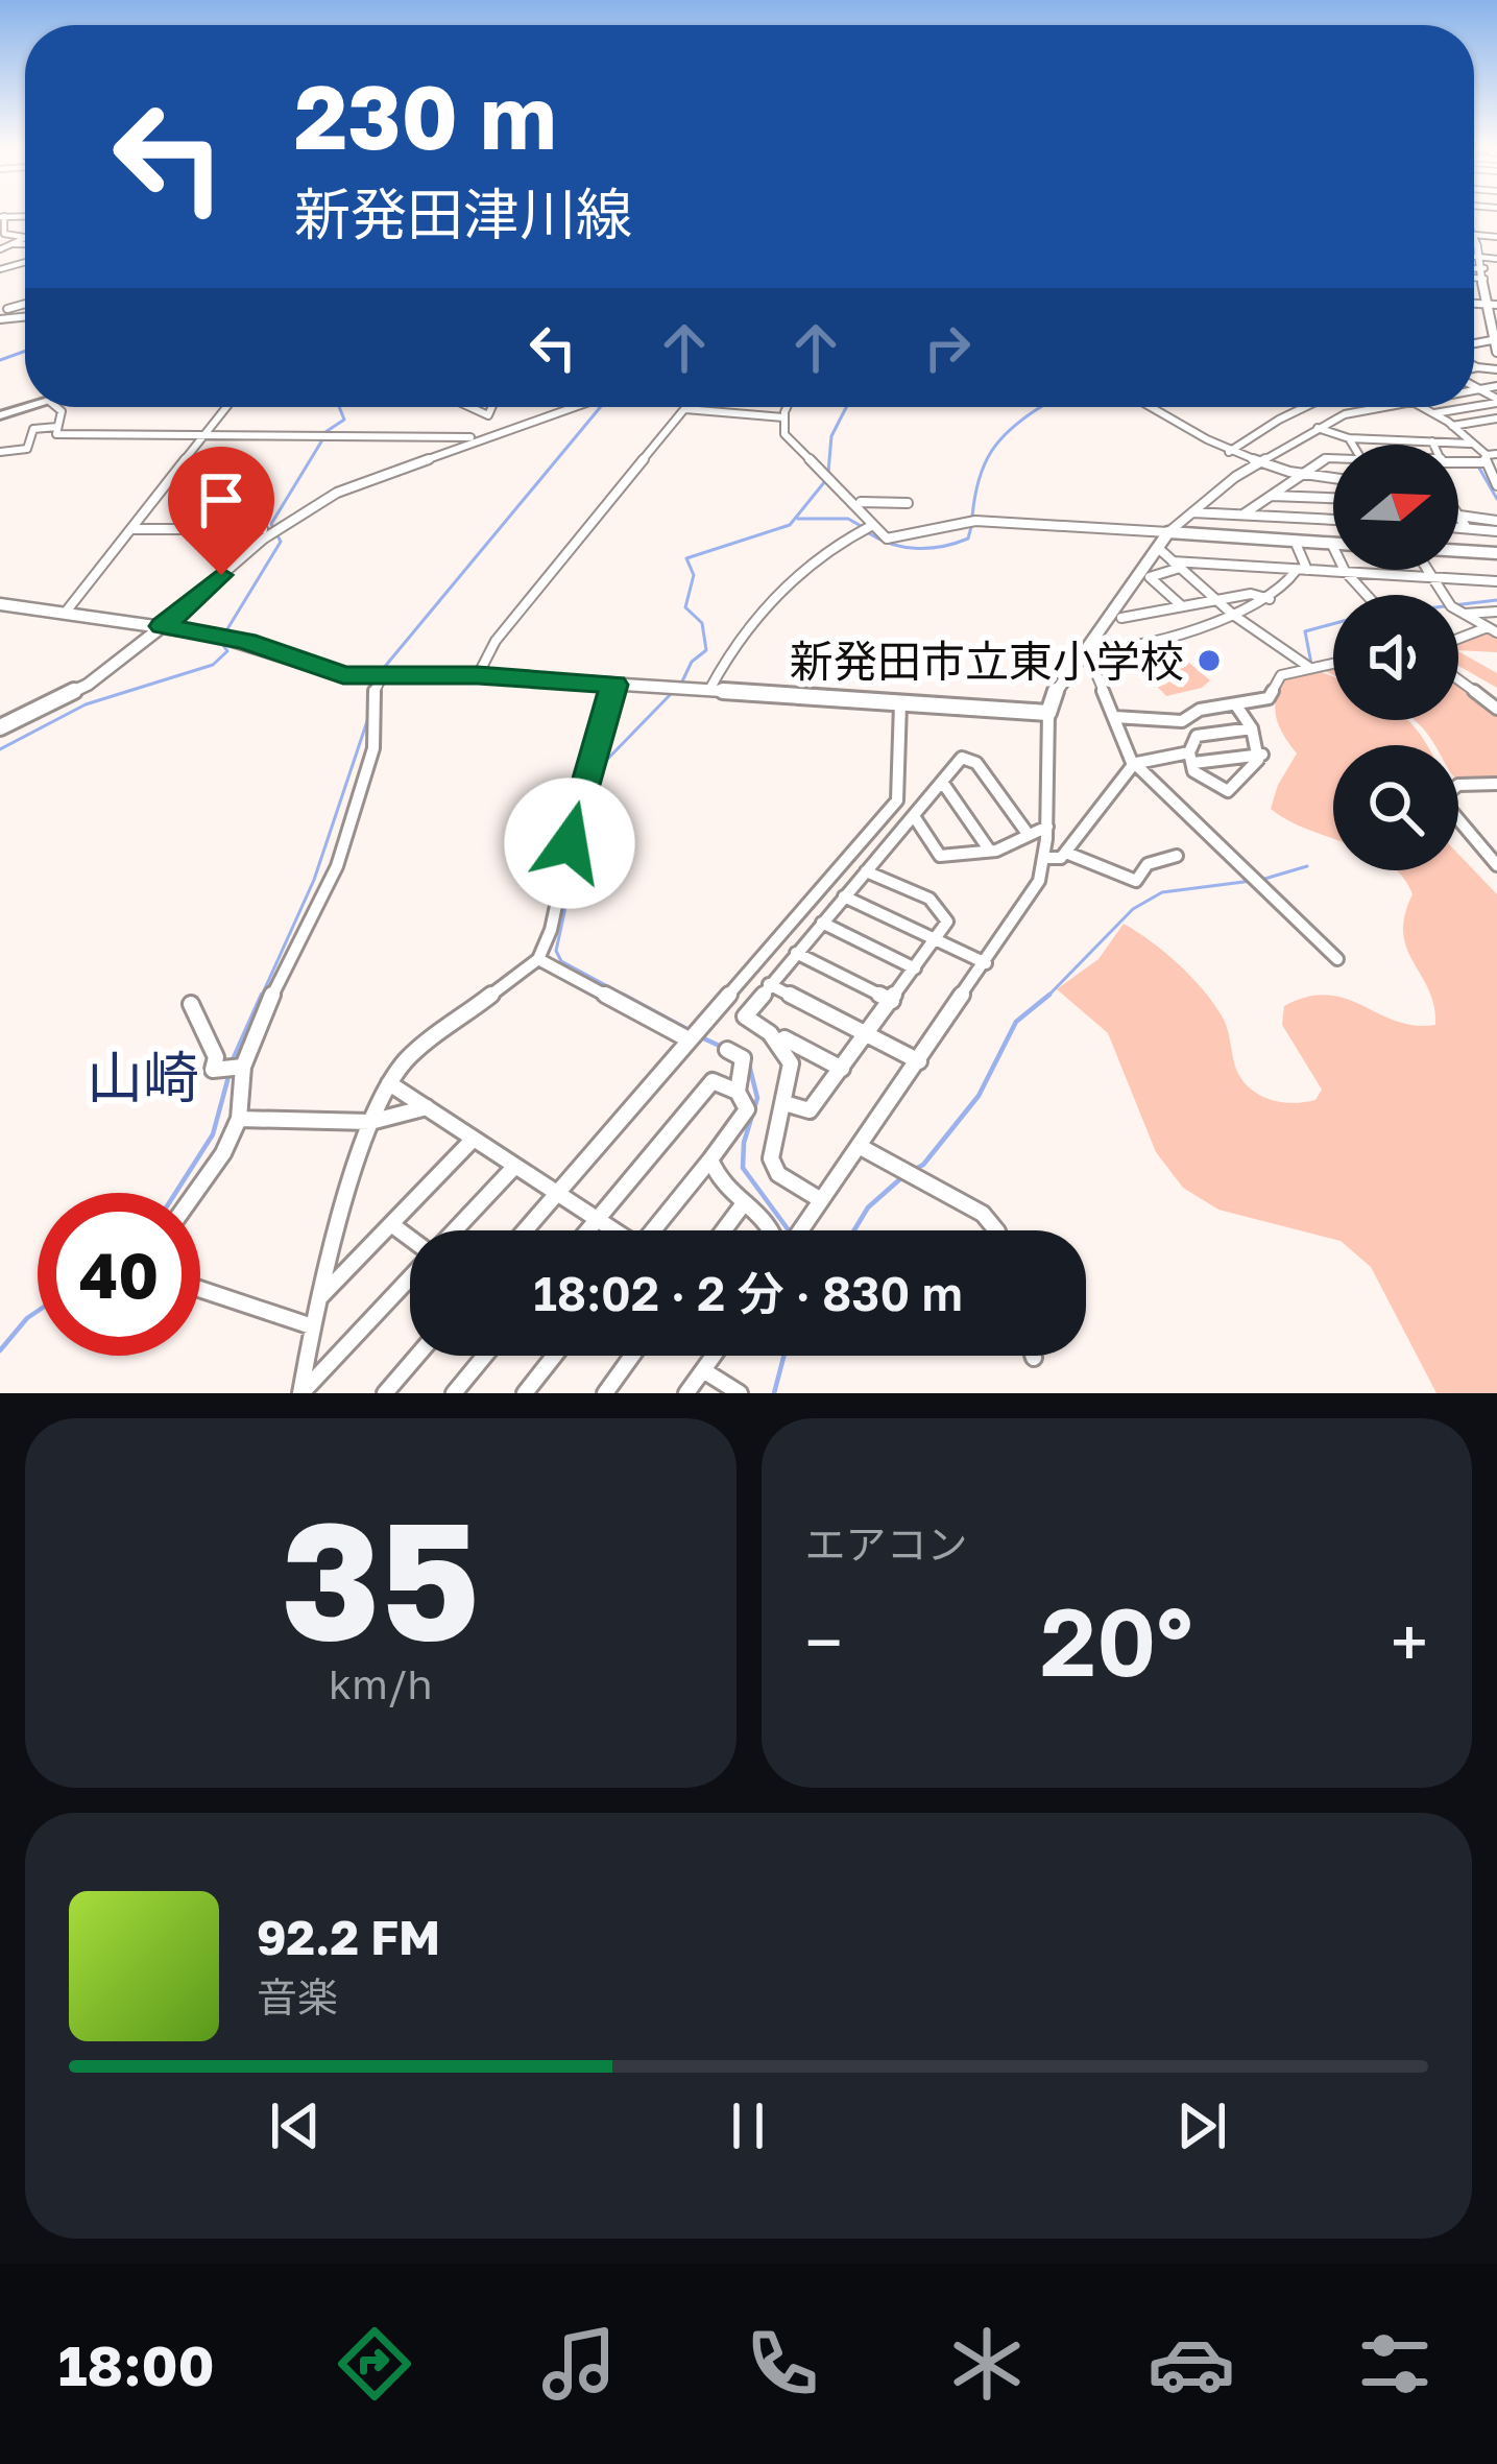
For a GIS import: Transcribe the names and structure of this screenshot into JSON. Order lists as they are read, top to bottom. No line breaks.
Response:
{"districts":["山崎"],"places":["新発田市立東小学校"],"north":"right","page":{"turn":["230 m","新発田津川線"],"limit":"40","trip":"18:02 · 2 分 · 830 m","tile":[["35","km/h"],"エアコン"],"heat":["−","20°","+"],"song":["92.2 FM","音楽"],"tabs":"18:00"}}
